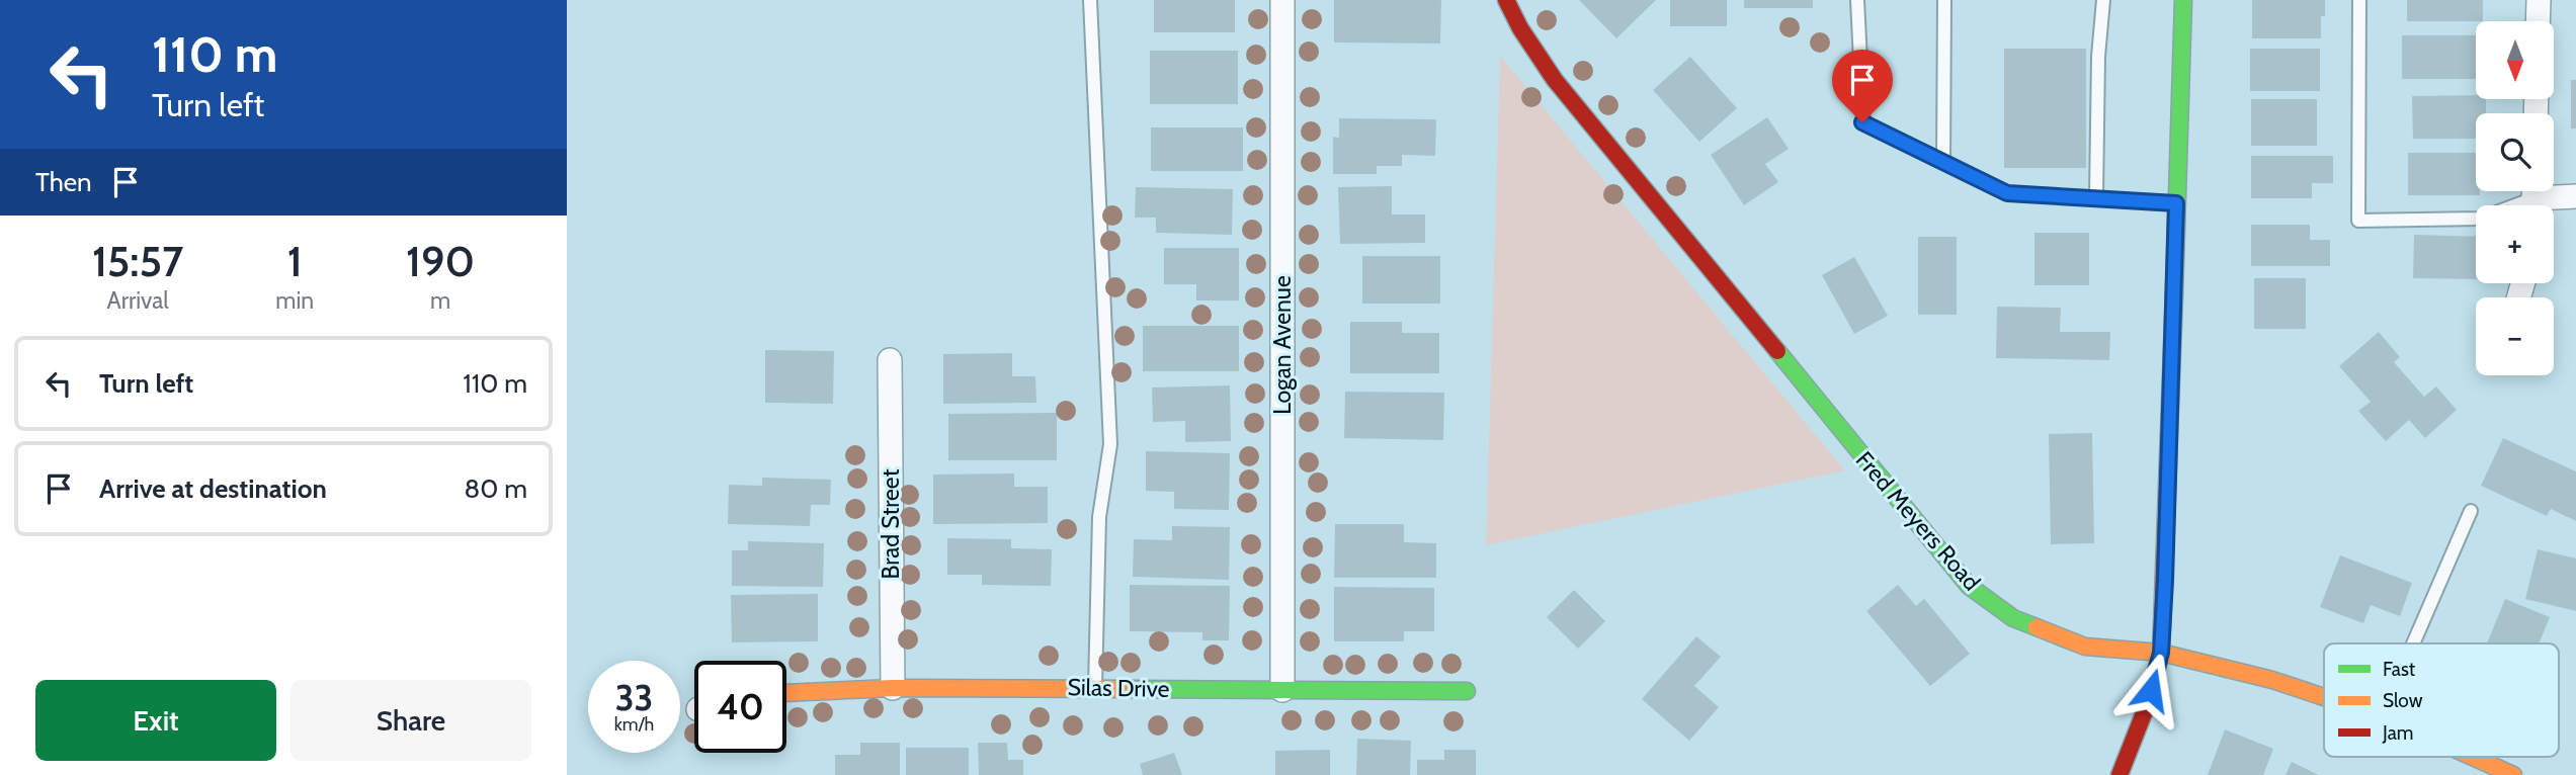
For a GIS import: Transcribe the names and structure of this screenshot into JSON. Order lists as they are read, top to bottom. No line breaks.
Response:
{"streets":{"street":["Logan Avenue","Fred Meyers Road","Brad Street","Silas Drive"]},"crossings":[["Logan Avenue","Silas Drive"],["Brad Street","Silas Drive"]],"legend":["Fast","Slow","Jam"],"north":"bottom","page":{"turn":["110 m","Turn left"],"map_buttons":["+","−"],"then":"Then","eta":["15:57","Arrival","1","min","190","m"],"list":[{"name":"Turn left","value":"110 m"},{"name":"Arrive at destination","value":"80 m"}],"speed":"33 km/h","limit":"40","buttons":["Exit","Share"]}}
